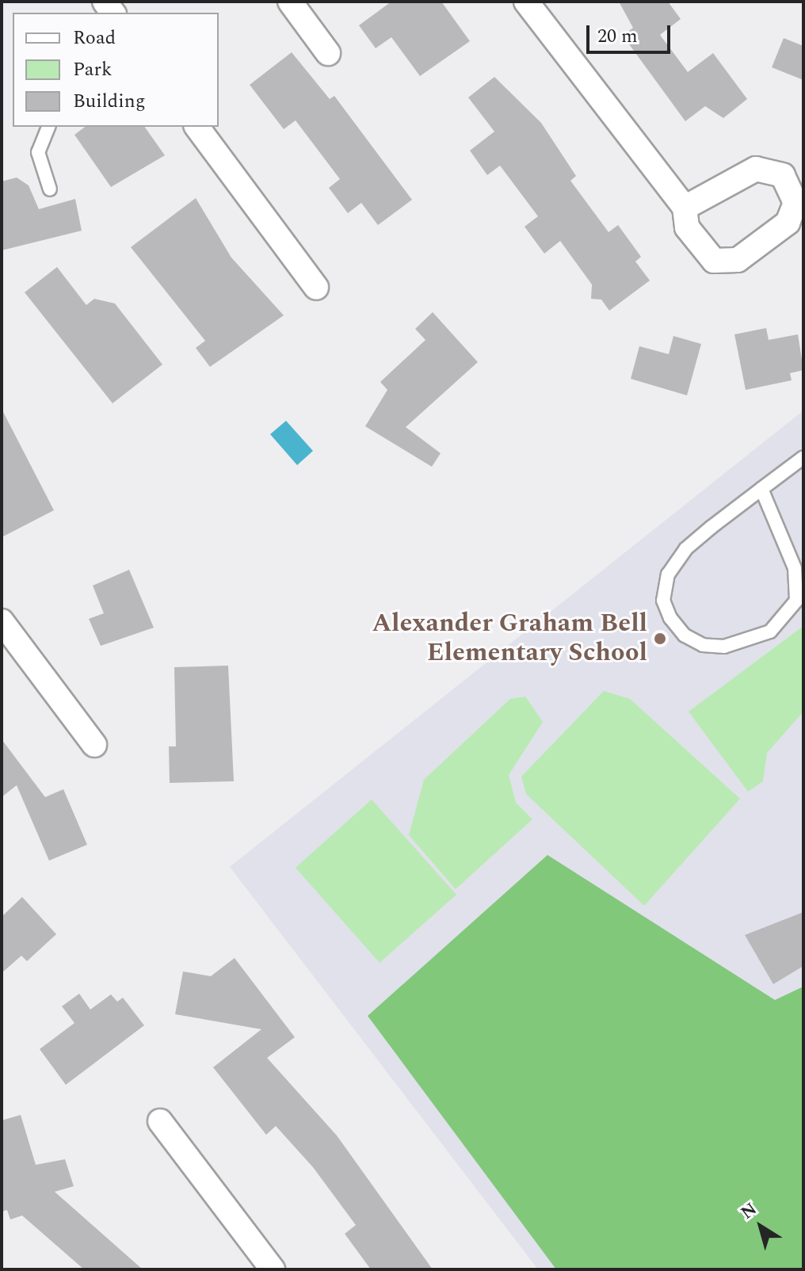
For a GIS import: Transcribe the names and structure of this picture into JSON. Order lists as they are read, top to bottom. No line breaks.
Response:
{"places":["Alexander Graham Bell Elementary School"],"legend":["Road","Park","Building"],"scale_bar":"20 m","north":"top left"}
